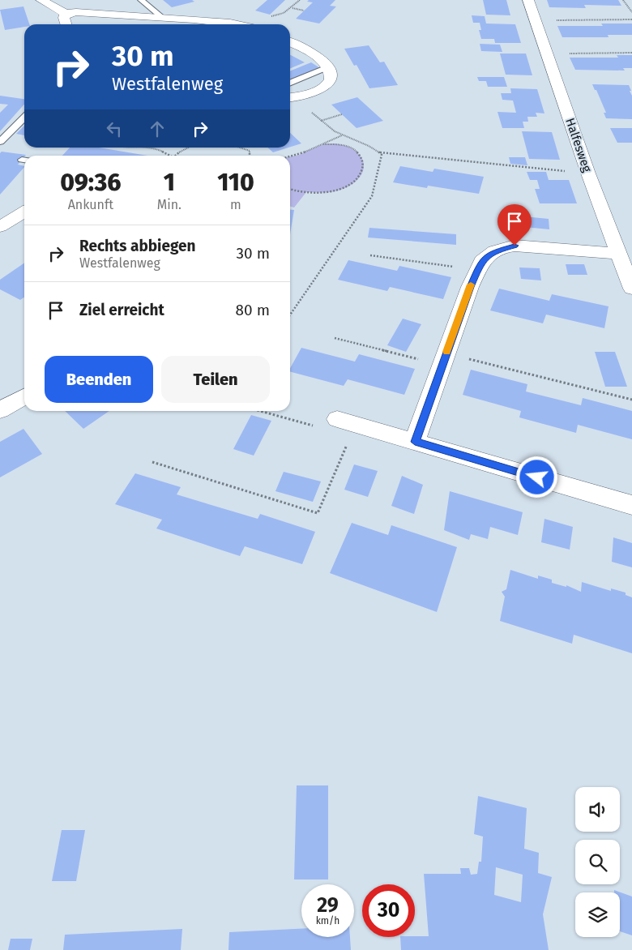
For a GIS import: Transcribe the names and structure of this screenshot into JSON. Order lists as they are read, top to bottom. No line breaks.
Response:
{"streets":{"street":["Halfesweg"]},"page":{"turn":["30 m","Westfalenweg"],"eta":["09:36","Ankunft","1","Min.","110","m"],"list":[{"name":"Rechts abbiegen","note":"Westfalenweg","value":"30 m"},{"name":"Ziel erreicht","value":"80 m"}],"buttons":["Beenden","Teilen"],"speed":"29 km/h","limit":"30"}}
